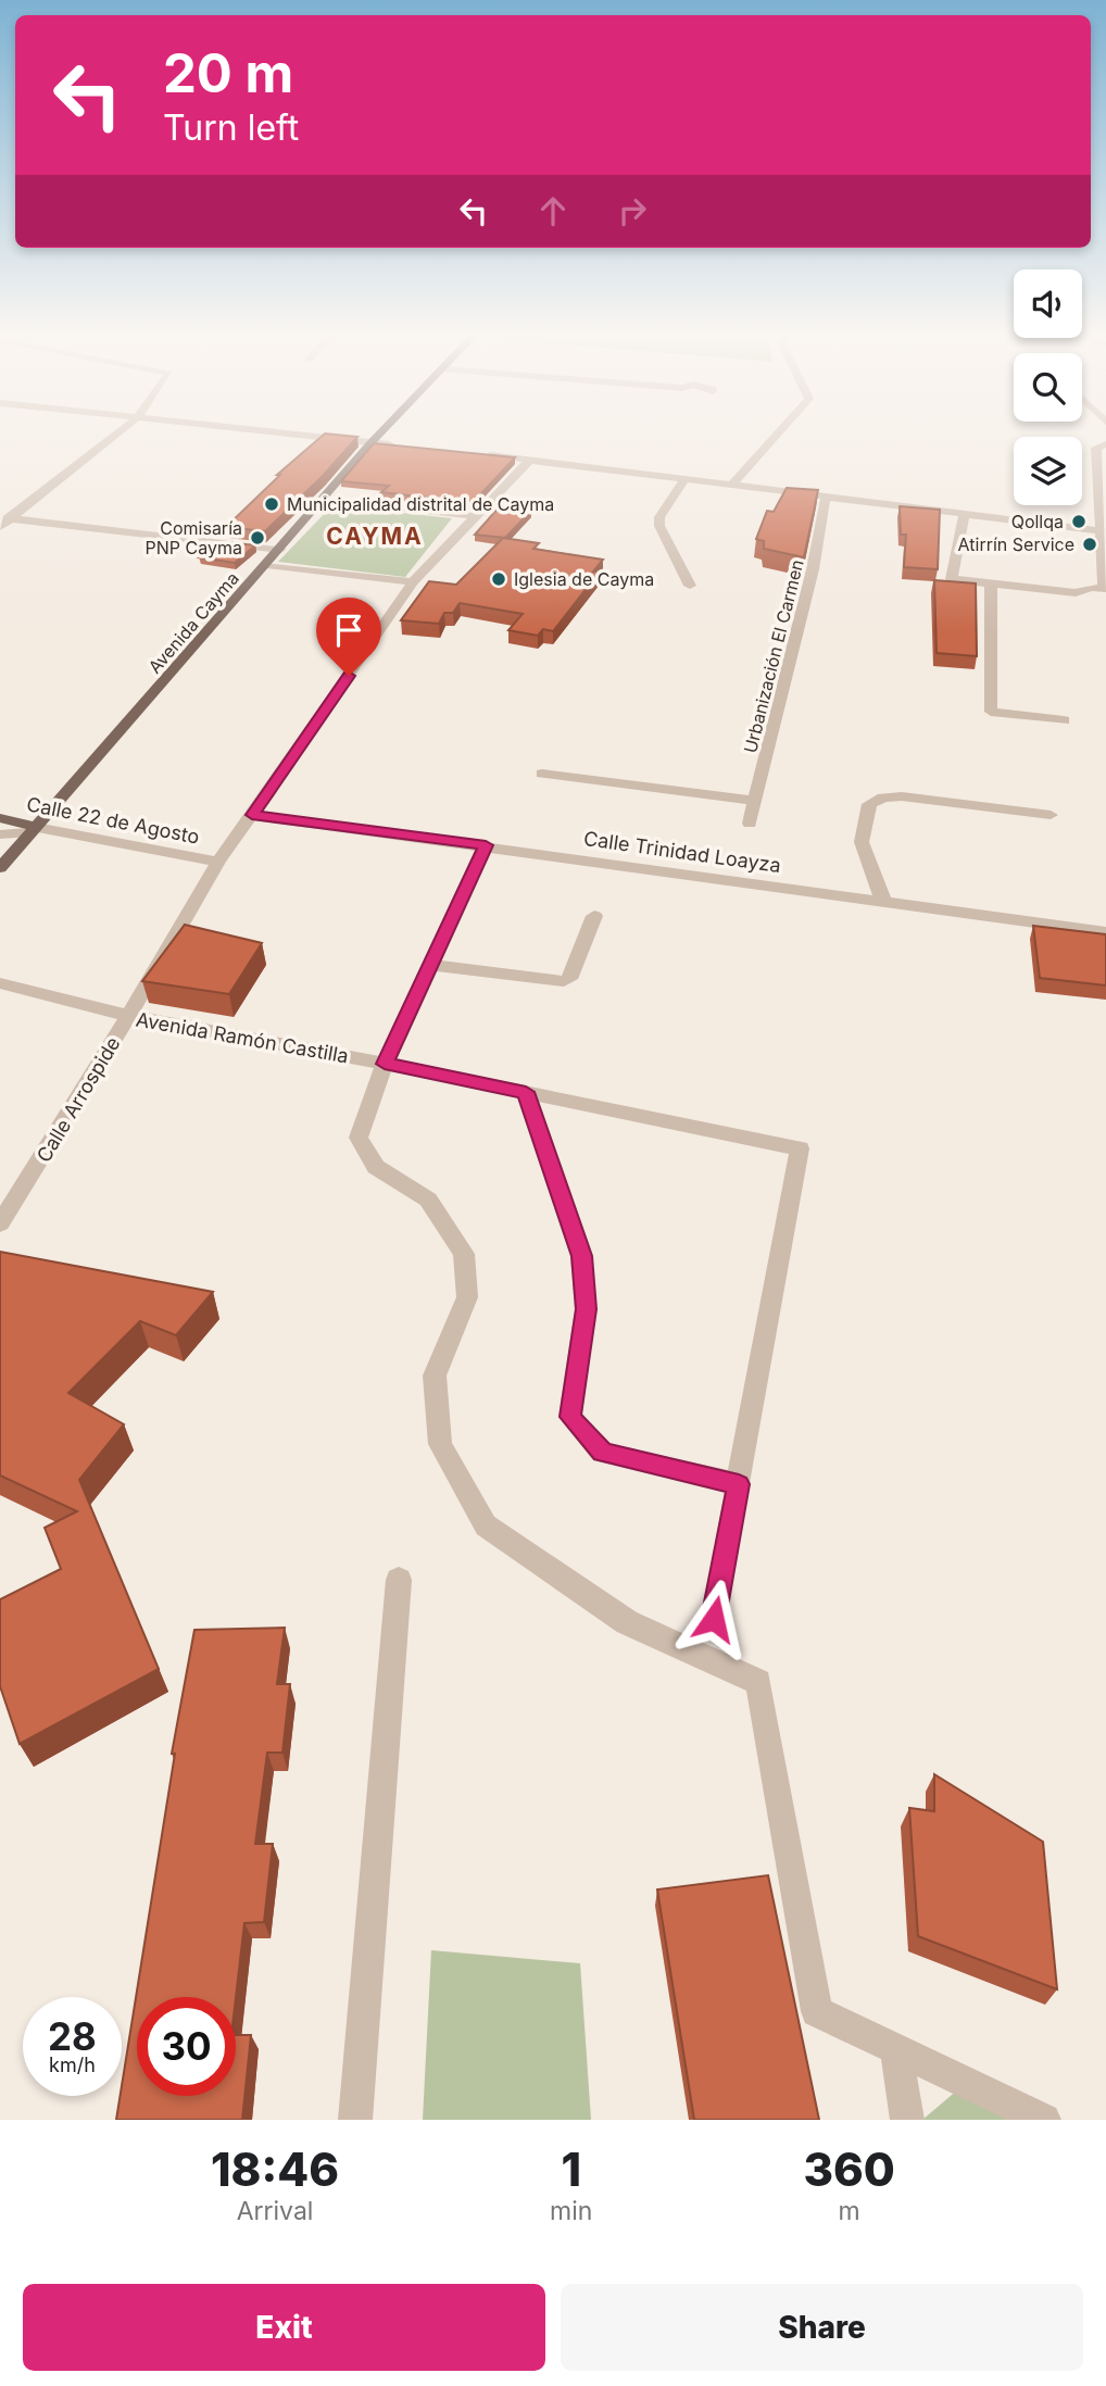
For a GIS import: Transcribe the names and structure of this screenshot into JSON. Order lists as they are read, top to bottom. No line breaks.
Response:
{"streets":{"main road":["Avenida Cayma"],"street":["Urbanización El Carmen","Calle 22 de Agosto","Calle Trinidad Loayza","Avenida Ramón Castilla","Calle Arrospide"]},"crossings":[["Avenida Cayma","Calle 22 de Agosto"],["Calle 22 de Agosto","Calle Arrospide"],["Calle Trinidad Loayza","Calle Arrospide"],["Avenida Ramón Castilla","Calle Arrospide"]],"districts":["CAYMA"],"places":["Municipalidad distrital de Cayma","Qollqa","Comisaría PNP Cayma","Atirrín Service","Iglesia de Cayma"],"page":{"turn":["20 m","Turn left"],"speed":"28 km/h","limit":"30","eta":["18:46","Arrival","1","min","360","m"],"buttons":["Exit","Share"]}}
